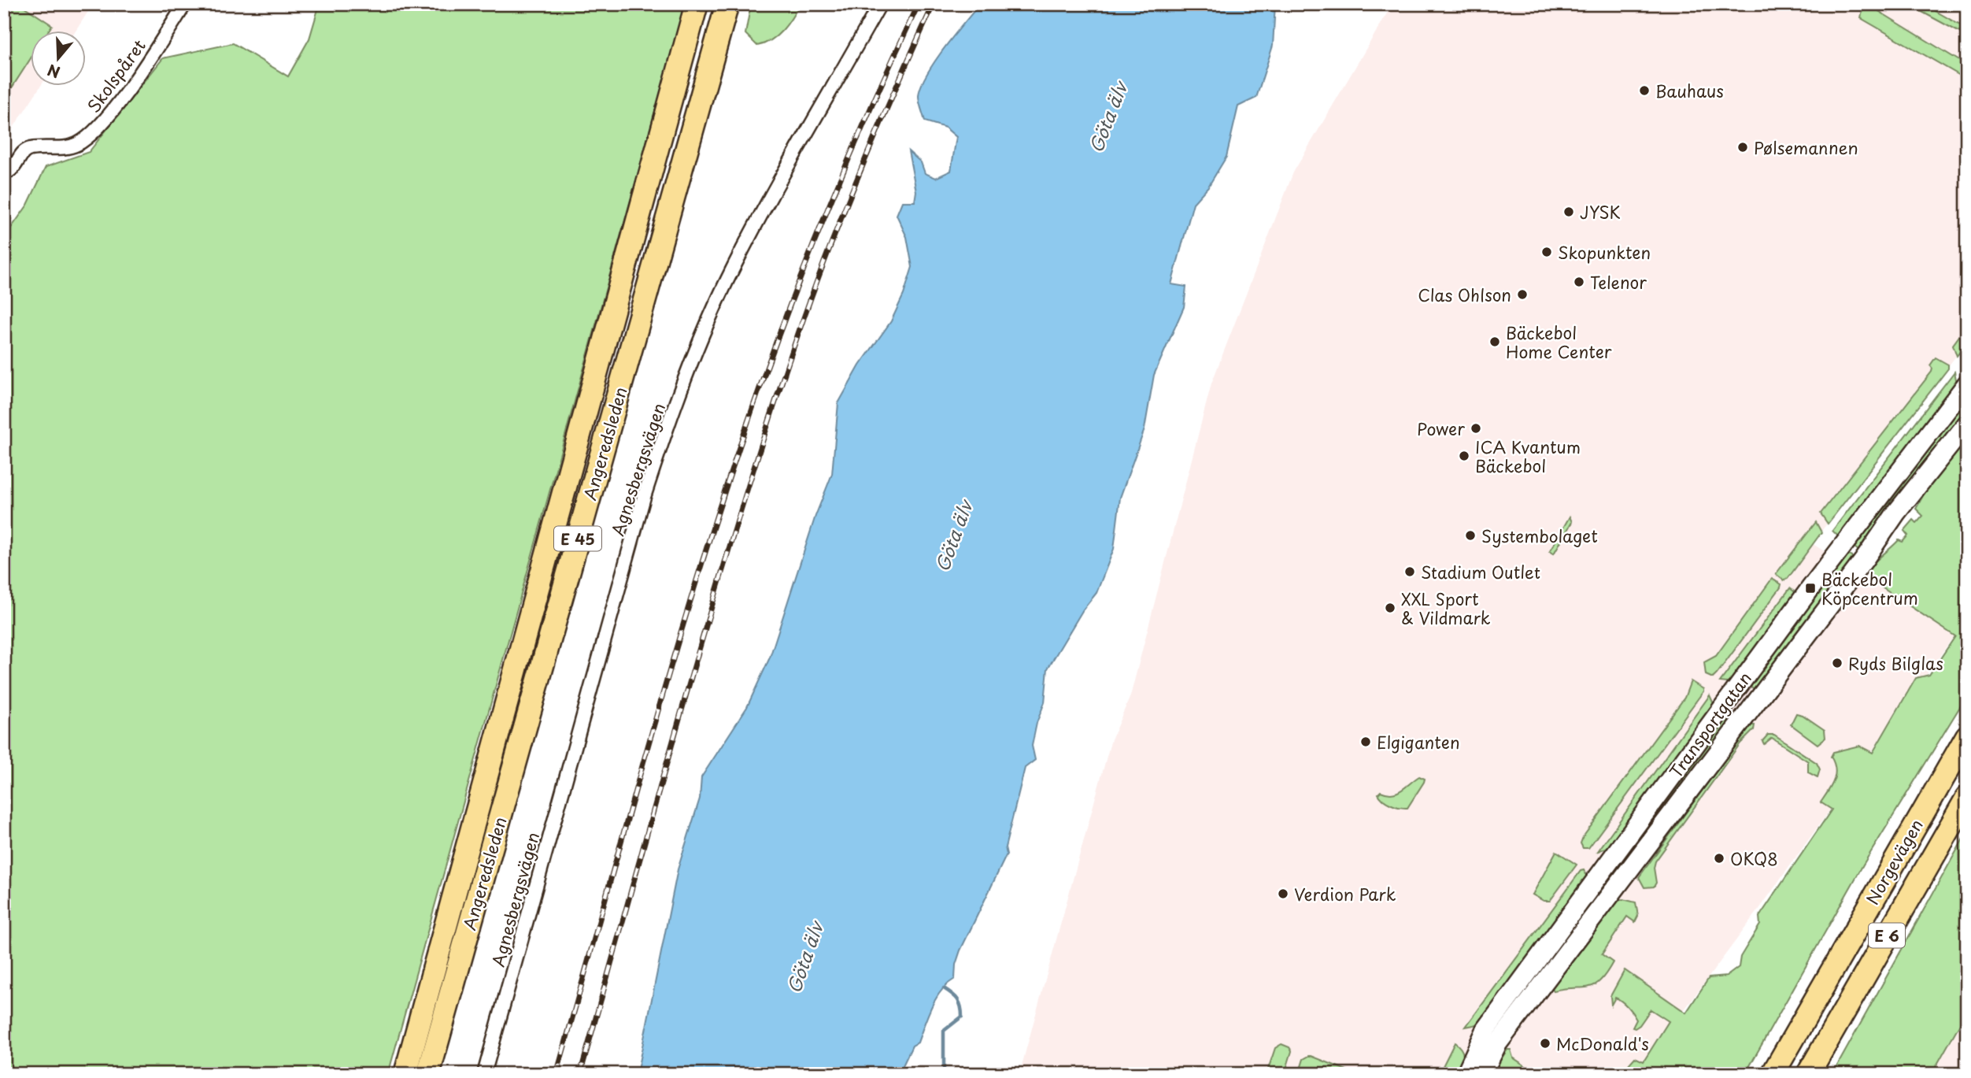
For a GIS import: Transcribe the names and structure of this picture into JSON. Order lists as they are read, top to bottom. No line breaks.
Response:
{"streets":{"highway":["Angeredsleden","E 45","Norgevägen","E 6"],"street":["Skolspåret","Agnesbergsvägen","Transportgatan"]},"water":["Göta älv"],"places":{"other":["Bauhaus","Pølsemannen","JYSK","Skopunkten","Telenor","Clas Ohlson","Bäckebol Home Center","Power","ICA Kvantum Bäckebol","Systembolaget","Stadium Outlet","XXL Sport & Vildmark","Ryds Bilglas","Elgiganten","OKQ8","Verdion Park","McDonald's"],"transit":["Bäckebol Köpcentrum"]},"north":"bottom"}
